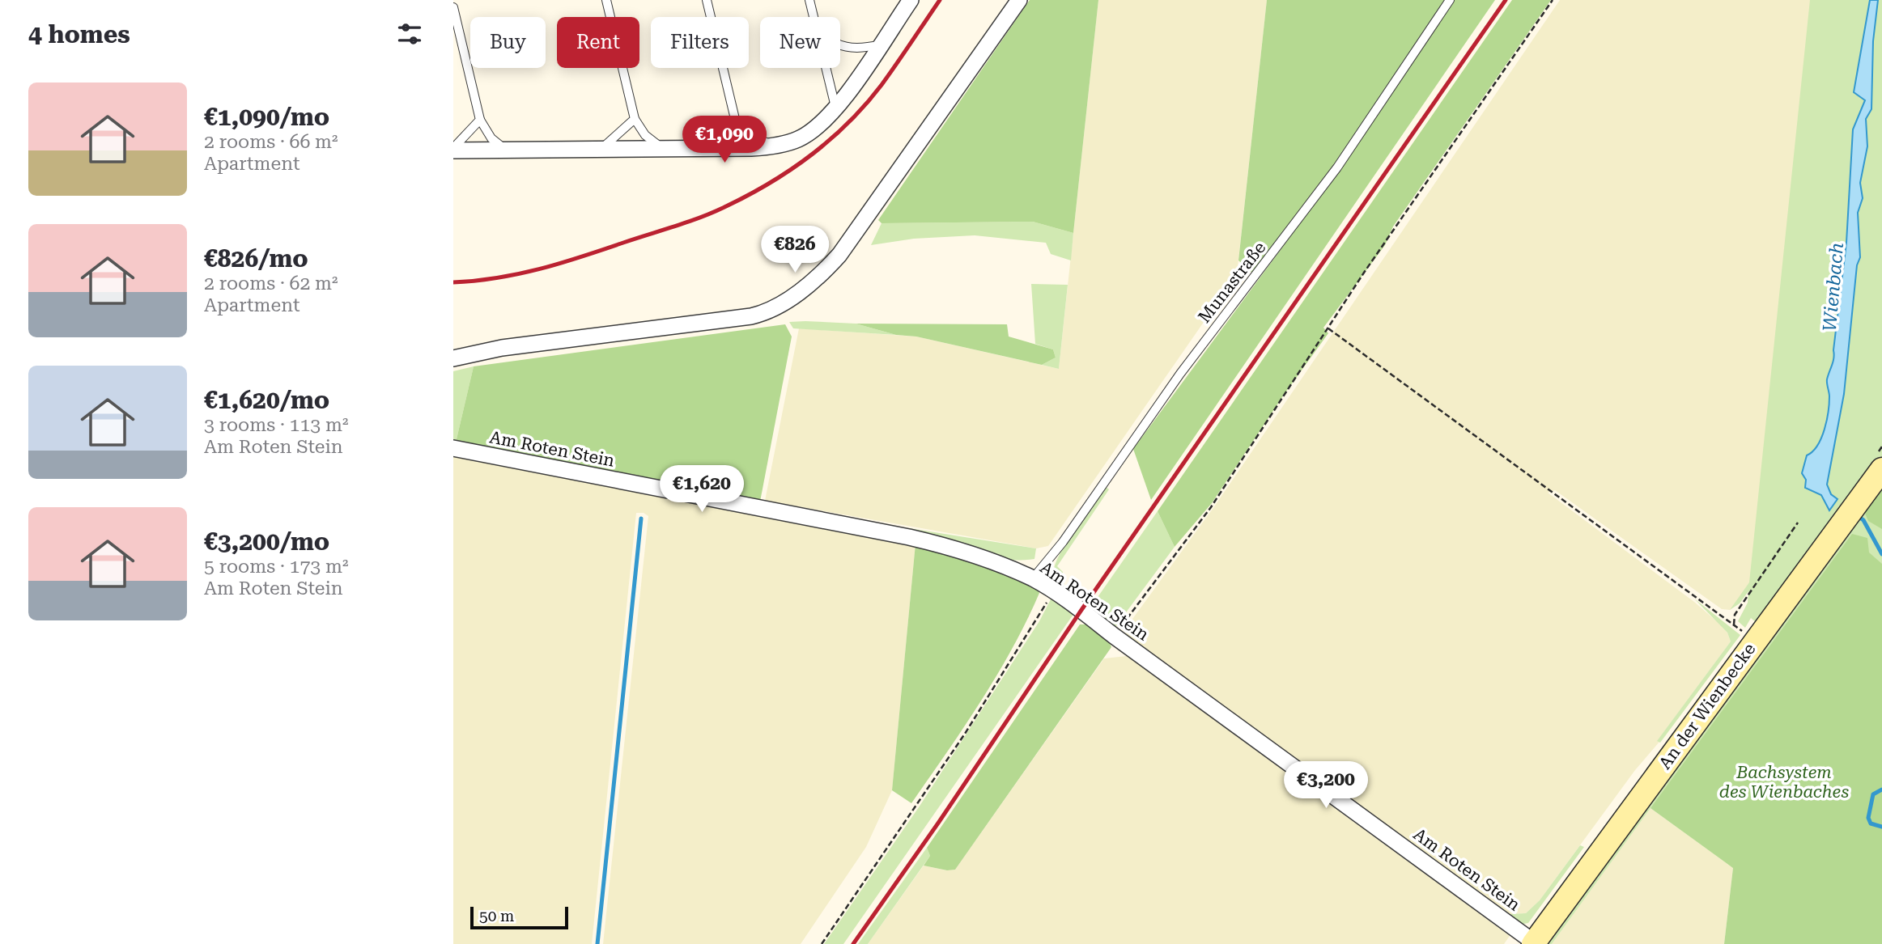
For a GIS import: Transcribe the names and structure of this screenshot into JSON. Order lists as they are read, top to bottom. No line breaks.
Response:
{"streets":{"street":["Am Roten Stein","An der Wienbecke"],"lane":["Munastraße"]},"crossings":[["Munastraße","Am Roten Stein"],["Am Roten Stein","An der Wienbecke"]],"water":["Wienbach"],"parks":["Bachsystem des Wienbaches"],"scale_bar":"50 m","page":{"heading":"4 homes","chip":["Buy","Rent","Filters","New"],"list":[{"name":"€1,090/mo","note":"2 rooms · 66 m² · Apartment"},{"name":"€826/mo","note":"2 rooms · 62 m² · Apartment"},{"name":"€1,620/mo","note":"3 rooms · 113 m² · Am Roten Stein"},{"name":"€3,200/mo","note":"5 rooms · 173 m² · Am Roten Stein"}],"price":["€1,090","€826","€1,620","€3,200"],"scale":"50 m"}}
